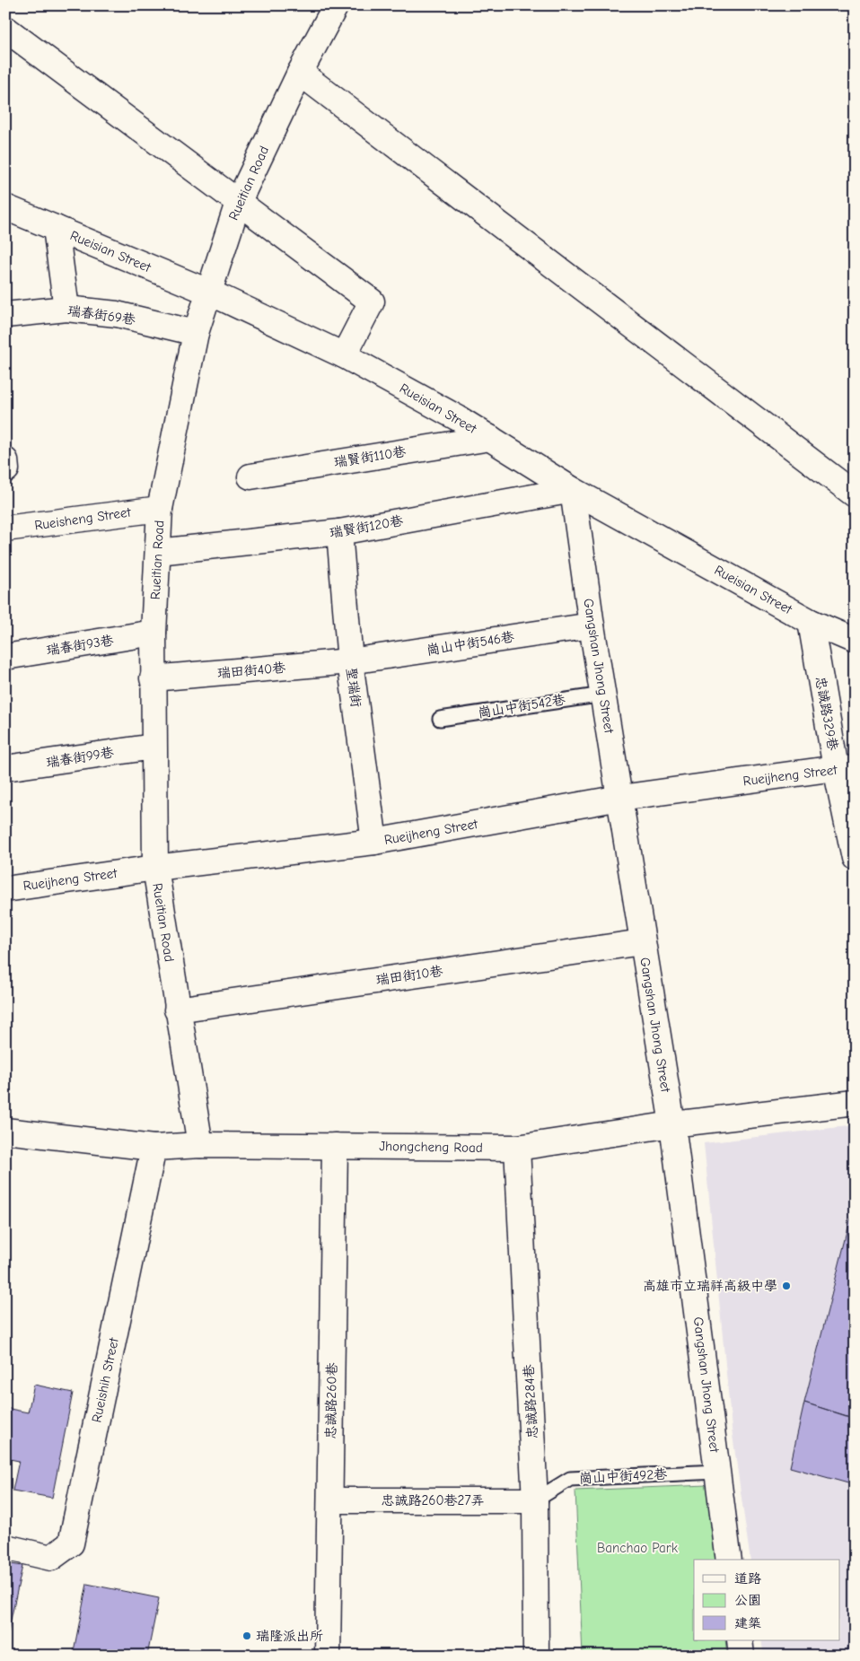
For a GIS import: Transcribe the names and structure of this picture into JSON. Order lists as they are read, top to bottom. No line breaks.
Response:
{"streets":{"street":["Rueitian Road","Rueisian Street","瑞春街69巷","瑞賢街110巷","Rueisheng Street","瑞賢街120巷","崗山中街546巷","瑞春街93巷","Gangshan Jhong Street","瑞田街40巷","聖瑞街","忠誠路329巷","瑞春街99巷","Rueijheng Street","瑞田街10巷","Jhongcheng Road","Rueishih Street","忠誠路260巷","忠誠路284巷","忠誠路260巷27弄"],"lane":["崗山中街542巷","崗山中街492巷"]},"crossings":[["Rueitian Road","Rueisian Street"],["Rueitian Road","瑞春街69巷"],["Rueitian Road","Rueisheng Street"],["Rueitian Road","瑞賢街120巷"],["Rueitian Road","瑞春街93巷"],["Rueitian Road","瑞田街40巷"],["Rueitian Road","瑞春街99巷"],["Rueitian Road","Rueijheng Street"],["Rueitian Road","瑞田街10巷"],["Rueitian Road","Jhongcheng Road"],["Rueisian Street","瑞賢街110巷"],["Rueisian Street","瑞賢街120巷"],["Rueisian Street","Gangshan Jhong Street"],["Rueisian Street","忠誠路329巷"],["瑞賢街120巷","Gangshan Jhong Street"],["瑞賢街120巷","聖瑞街"],["崗山中街546巷","Gangshan Jhong Street"],["崗山中街546巷","瑞田街40巷"],["崗山中街546巷","聖瑞街"],["Gangshan Jhong Street","崗山中街542巷"],["Gangshan Jhong Street","Rueijheng Street"],["Gangshan Jhong Street","瑞田街10巷"],["Gangshan Jhong Street","Jhongcheng Road"],["Gangshan Jhong Street","崗山中街492巷"],["瑞田街40巷","聖瑞街"],["聖瑞街","Rueijheng Street"],["忠誠路329巷","Rueijheng Street"],["Jhongcheng Road","Rueishih Street"],["Jhongcheng Road","忠誠路260巷"],["Jhongcheng Road","忠誠路284巷"],["忠誠路260巷","忠誠路260巷27弄"],["忠誠路284巷","崗山中街492巷"],["忠誠路284巷","忠誠路260巷27弄"],["崗山中街492巷","忠誠路260巷27弄"]],"parks":["Banchao Park"],"places":["高雄市立瑞祥高級中學","瑞隆派出所"],"legend":["道路","公園","建築"]}
